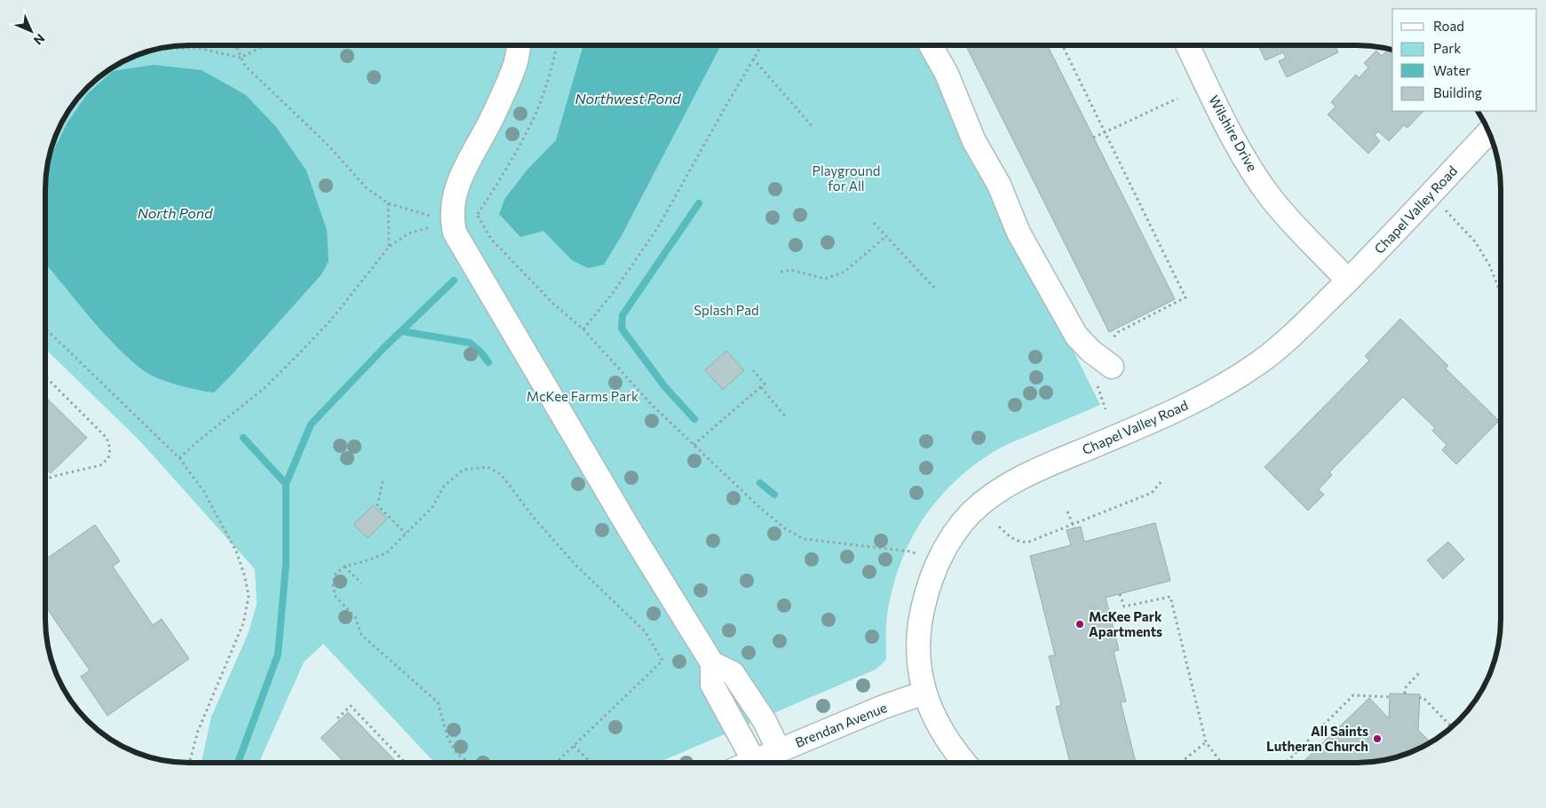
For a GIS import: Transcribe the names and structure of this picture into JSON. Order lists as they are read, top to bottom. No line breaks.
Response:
{"streets":{"street":["Wilshire Drive","Chapel Valley Road","Brendan Avenue"]},"crossings":[["Wilshire Drive","Chapel Valley Road"],["Chapel Valley Road","Brendan Avenue"]],"water":["Northwest Pond","North Pond"],"parks":["Playground for All","Splash Pad","McKee Farms Park"],"places":["McKee Park Apartments","All Saints Lutheran Church"],"legend":["Road","Park","Water","Building"],"north":"bottom right"}
